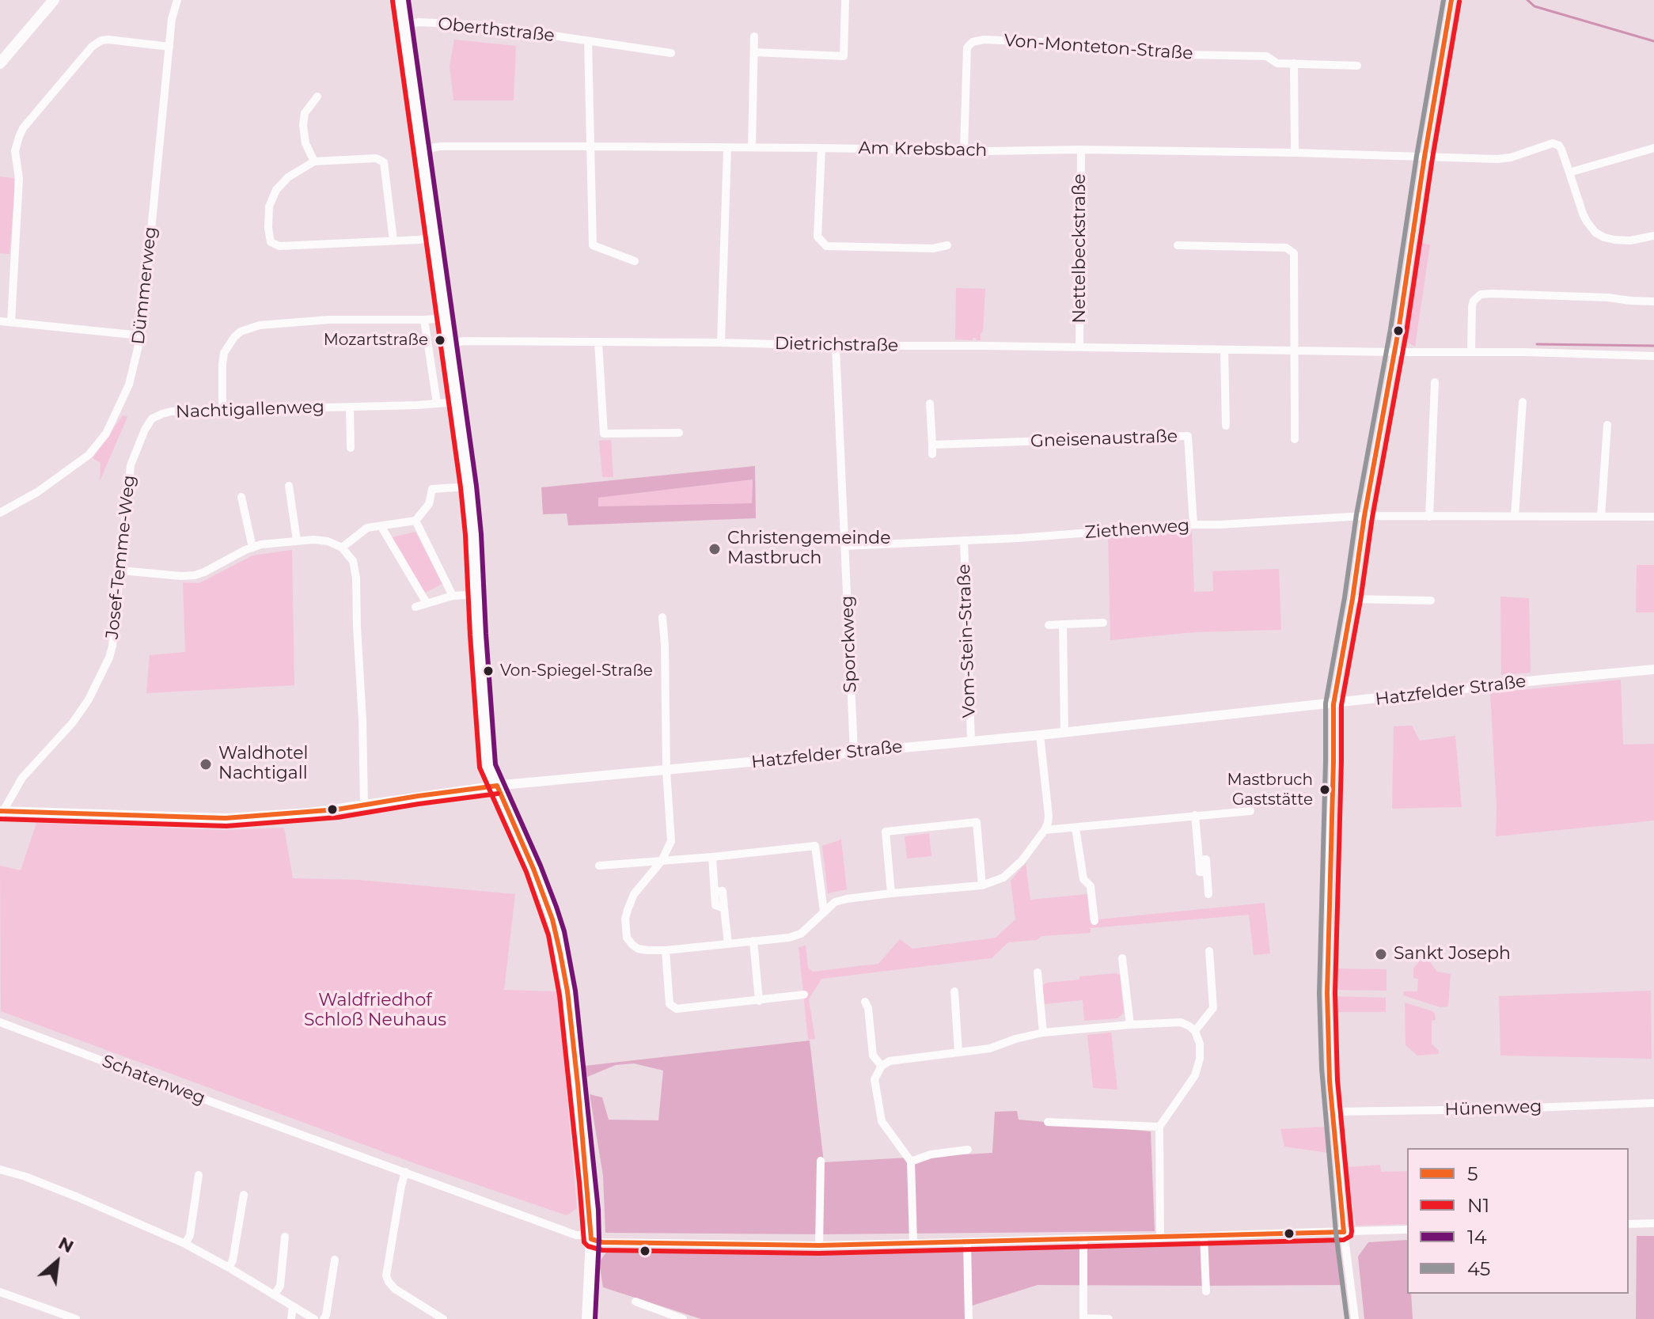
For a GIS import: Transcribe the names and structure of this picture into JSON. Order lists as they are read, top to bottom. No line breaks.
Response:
{"streets":{"street":["Oberthstraße","Von-Monteton-Straße","Am Krebsbach","Nettelbeckstraße","Dümmerweg","Dietrichstraße","Nachtigallenweg","Gneisenaustraße","Ziethenweg","Josef-Temme-Weg","Vom-Stein-Straße","Sporckweg","Hatzfelder Straße","Schatenweg","Hünenweg"]},"crossings":[["Von-Monteton-Straße","Am Krebsbach"],["Am Krebsbach","Nettelbeckstraße"],["Nettelbeckstraße","Dietrichstraße"],["Dietrichstraße","Sporckweg"],["Nachtigallenweg","Josef-Temme-Weg"],["Gneisenaustraße","Ziethenweg"],["Ziethenweg","Vom-Stein-Straße"],["Ziethenweg","Sporckweg"],["Josef-Temme-Weg","Hatzfelder Straße"],["Vom-Stein-Straße","Hatzfelder Straße"],["Sporckweg","Hatzfelder Straße"]],"parks":["Waldfriedhof Schloß Neuhaus"],"places":["Mozartstraße","Christengemeinde Mastbruch","Von-Spiegel-Straße","Waldhotel Nachtigall","Mastbruch Gaststätte","Sankt Joseph"],"lines":["transit line 5","transit line 14","transit line 45","transit line N1"],"legend":["5","N1","14","45"],"north":"top right"}
